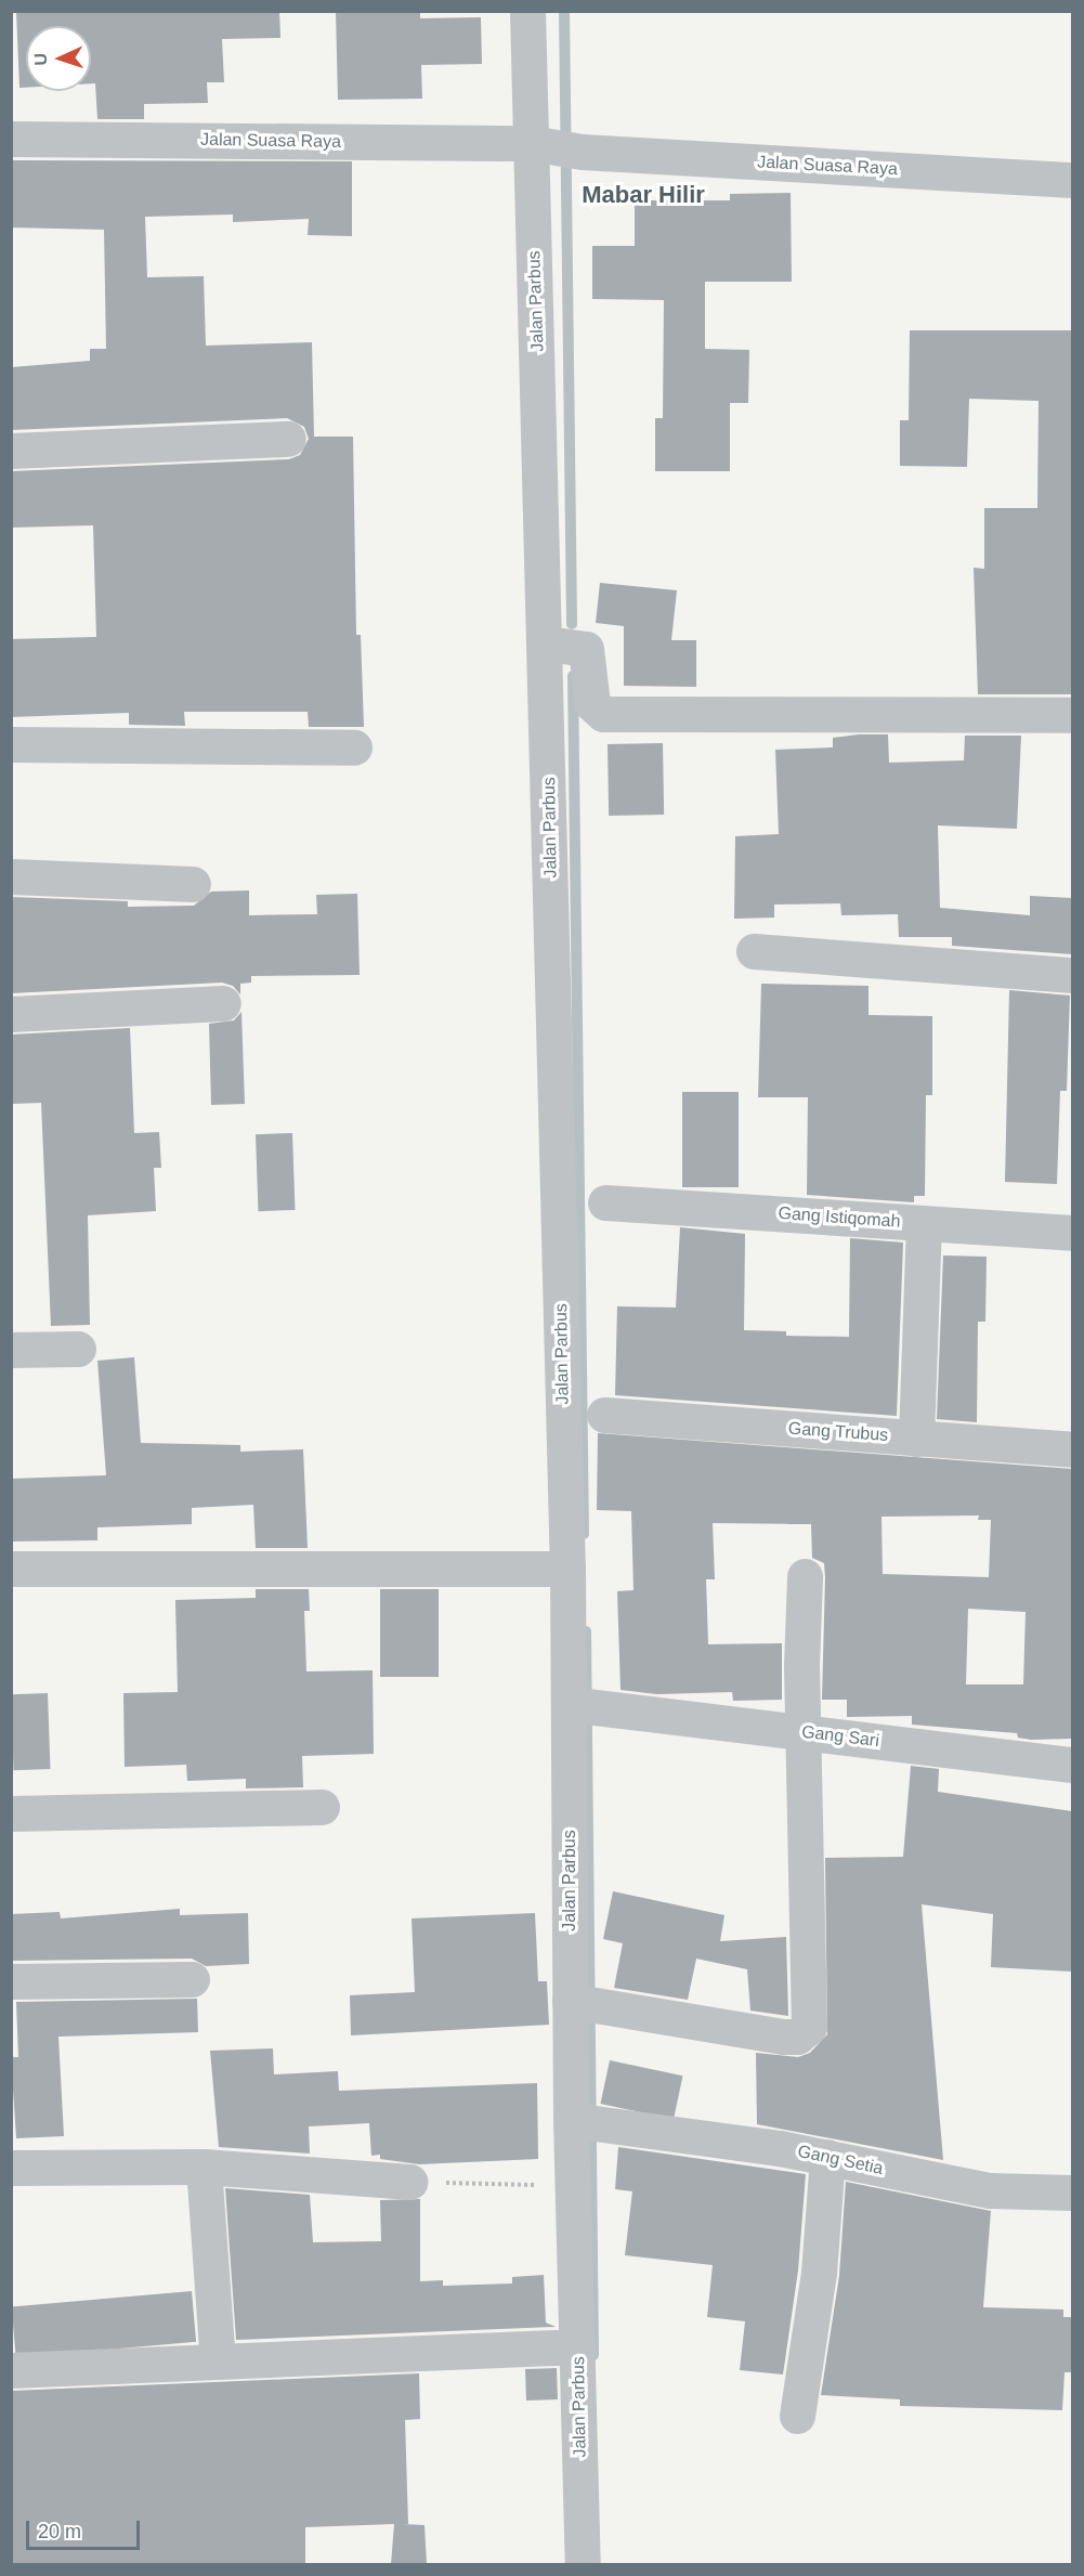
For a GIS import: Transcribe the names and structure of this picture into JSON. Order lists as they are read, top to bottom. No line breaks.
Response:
{"streets":{"street":["Jalan Suasa Raya","Jalan Parbus","Gang Istiqomah","Gang Trubus","Gang Sari","Gang Setia"]},"crossings":[["Jalan Suasa Raya","Jalan Parbus"],["Jalan Parbus","Gang Sari"],["Jalan Parbus","Gang Setia"]],"districts":["Mabar Hilir"],"scale_bar":"20 m","north":"left"}
